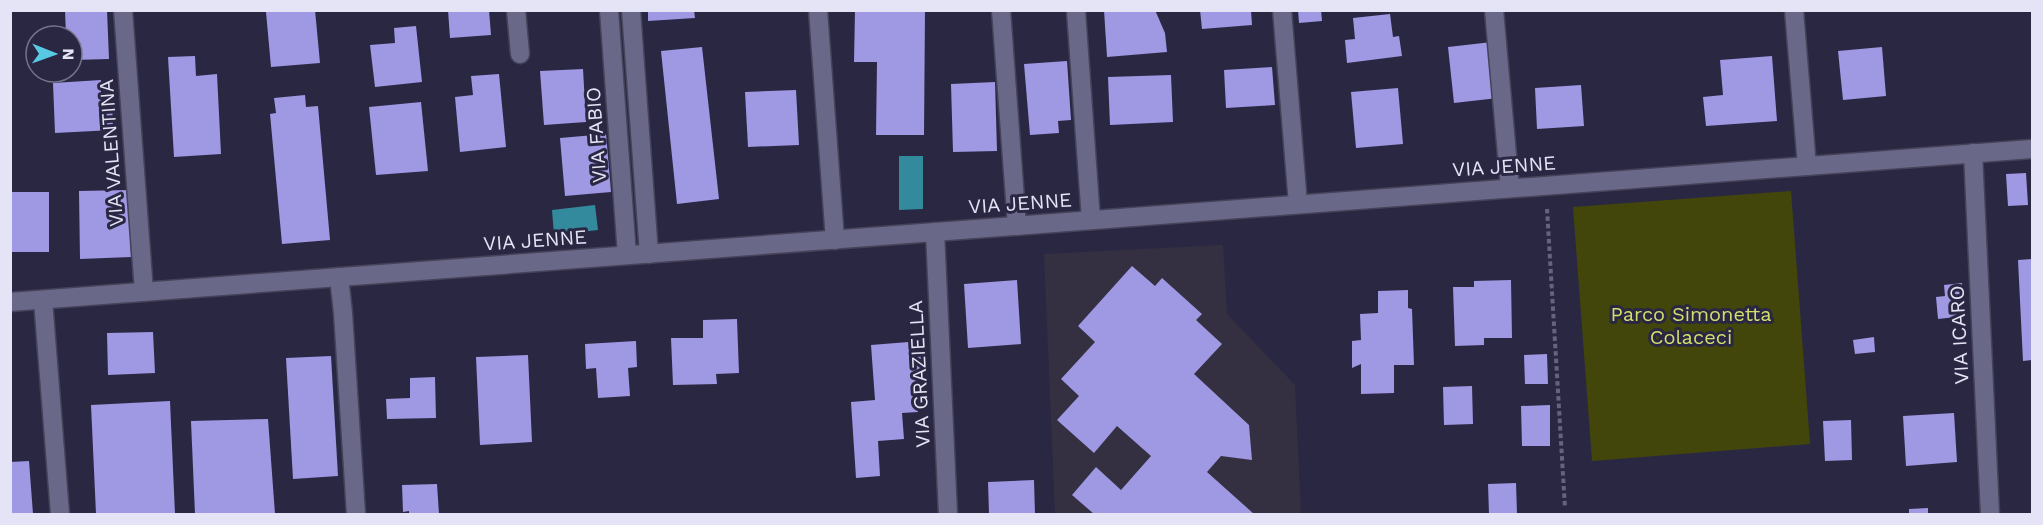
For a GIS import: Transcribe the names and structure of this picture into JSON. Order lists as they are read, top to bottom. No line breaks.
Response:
{"streets":{"street":["VIA FABIO","VIA VALENTINA","VIA JENNE","VIA ICARO","VIA GRAZIELLA"]},"crossings":[["VIA FABIO","VIA JENNE"],["VIA VALENTINA","VIA JENNE"],["VIA JENNE","VIA ICARO"],["VIA JENNE","VIA GRAZIELLA"]],"parks":["Parco Simonetta Colaceci"],"north":"right"}
